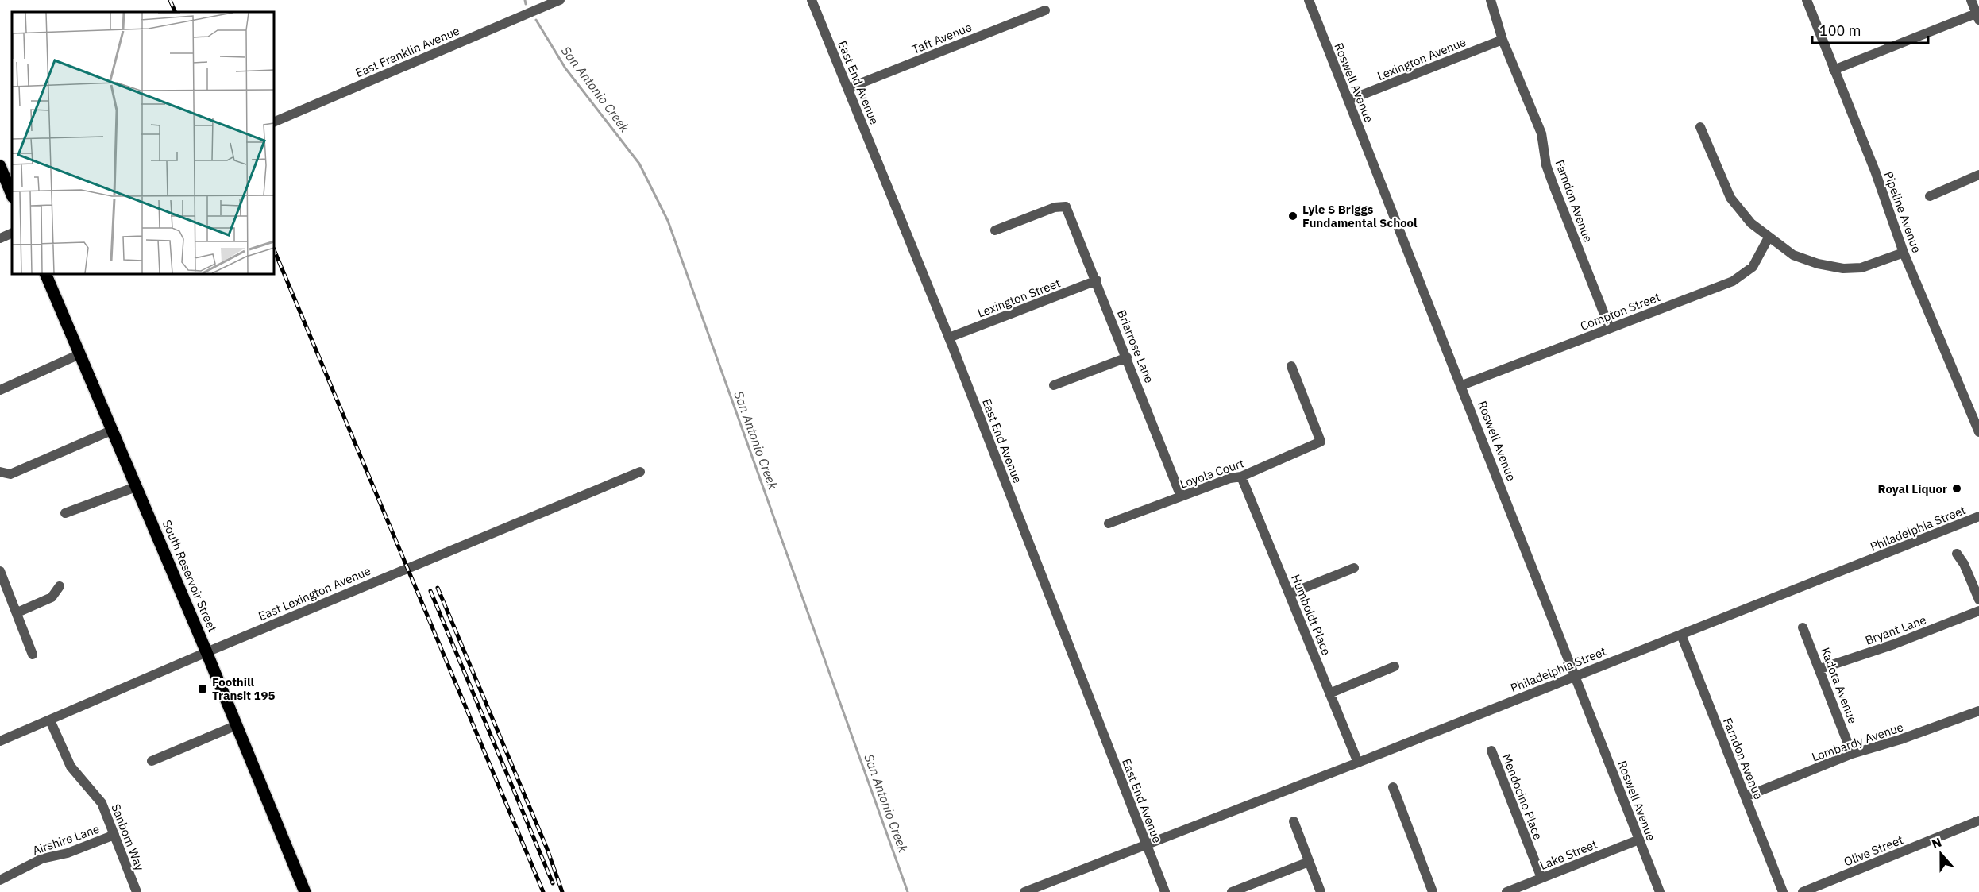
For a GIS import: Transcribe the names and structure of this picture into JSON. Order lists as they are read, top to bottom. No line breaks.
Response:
{"streets":{"main road":["South Reservoir Street"],"street":["Taft Avenue","East Franklin Avenue","Lexington Avenue","East End Avenue","Roswell Avenue","Farndon Avenue","Pipeline Avenue","Lexington Street","Compton Street","Briarrose Lane","Loyola Court","Philadelphia Street","East Lexington Avenue","Humboldt Place","Bryant Lane","Kadota Avenue","Lombardy Avenue","Mendocino Place","Sanborn Way","Airshire Lane","Olive Street","Lake Street"]},"crossings":[["Taft Avenue","East End Avenue"],["Lexington Avenue","Roswell Avenue"],["Lexington Avenue","Farndon Avenue"],["East End Avenue","Lexington Street"],["East End Avenue","Philadelphia Street"],["Roswell Avenue","Compton Street"],["Roswell Avenue","Philadelphia Street"],["Roswell Avenue","Lake Street"],["Farndon Avenue","Compton Street"],["Farndon Avenue","Philadelphia Street"],["Farndon Avenue","Lombardy Avenue"],["Lexington Street","Briarrose Lane"],["Briarrose Lane","Loyola Court"],["Loyola Court","Humboldt Place"],["Philadelphia Street","Humboldt Place"],["South Reservoir Street","East Lexington Avenue"],["East Lexington Avenue","Sanborn Way"],["Bryant Lane","Kadota Avenue"],["Kadota Avenue","Lombardy Avenue"],["Mendocino Place","Lake Street"],["Sanborn Way","Airshire Lane"]],"water":["San Antonio Creek"],"places":{"other":["Lyle S Briggs Fundamental School","Royal Liquor"],"transit":["Foothill Transit 195"]},"scale_bar":"100 m","north":"top"}
